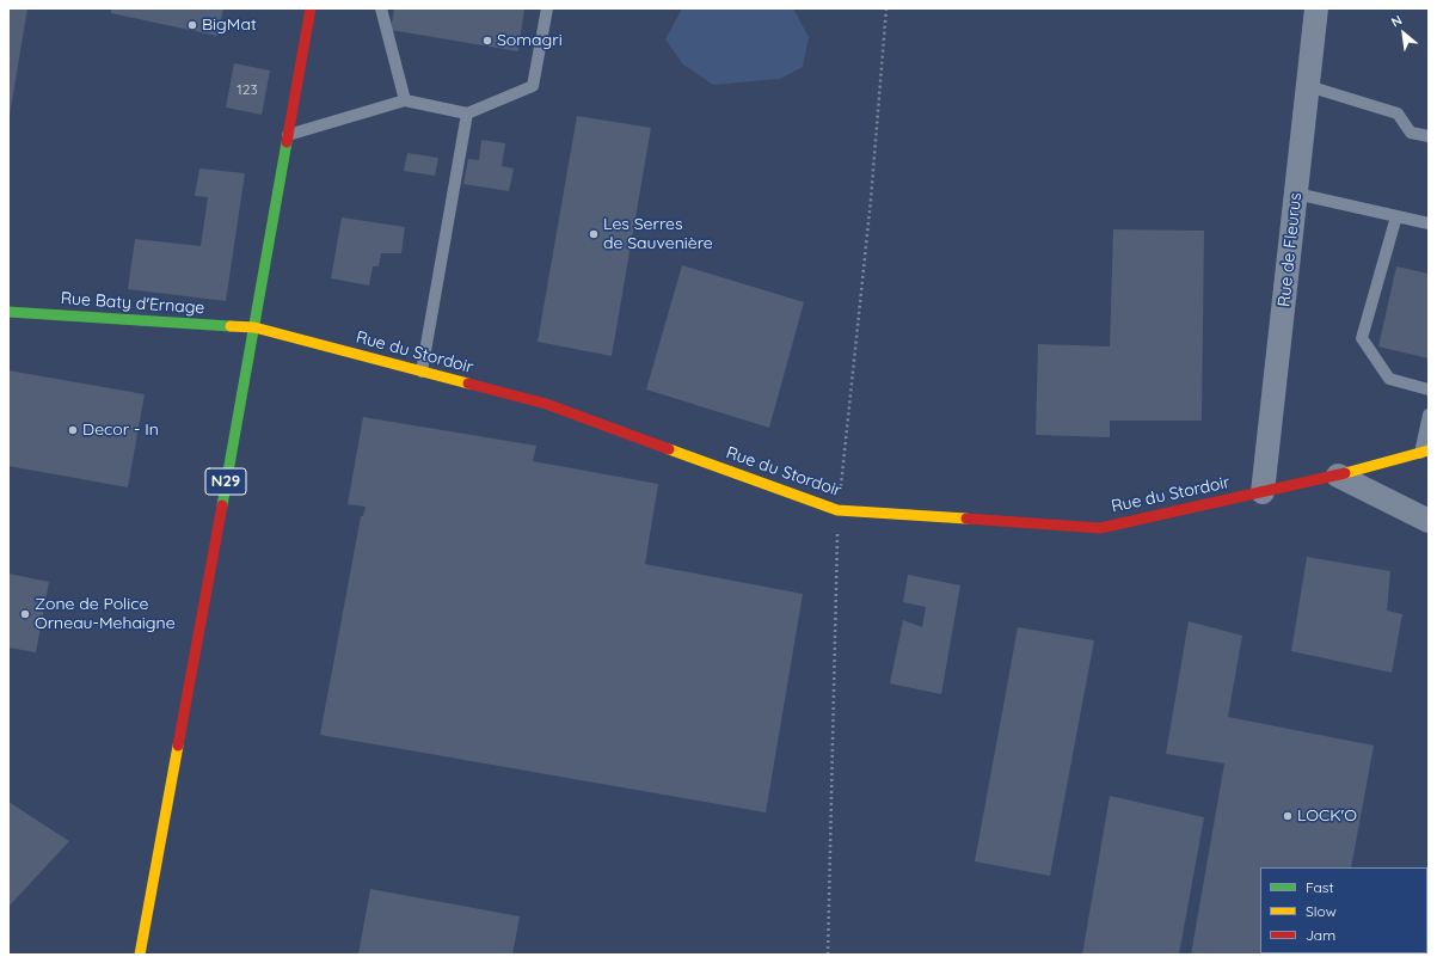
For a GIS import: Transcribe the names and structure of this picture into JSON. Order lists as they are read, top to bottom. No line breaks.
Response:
{"streets":{"street":["Rue de Fleurus","Rue Baty d'Ernage","Rue du Stordoir","N29"]},"crossings":[["Rue de Fleurus","Rue du Stordoir"],["Rue Baty d'Ernage","Rue du Stordoir"],["Rue Baty d'Ernage","N29"],["Rue du Stordoir","N29"]],"places":["BigMat","Somagri","Les Serres de Sauvenière","Decor - In","Zone de Police Orneau-Mehaigne","LOCK'O"],"house_numbers":["123"],"legend":["Fast","Slow","Jam"],"north":"top left"}
